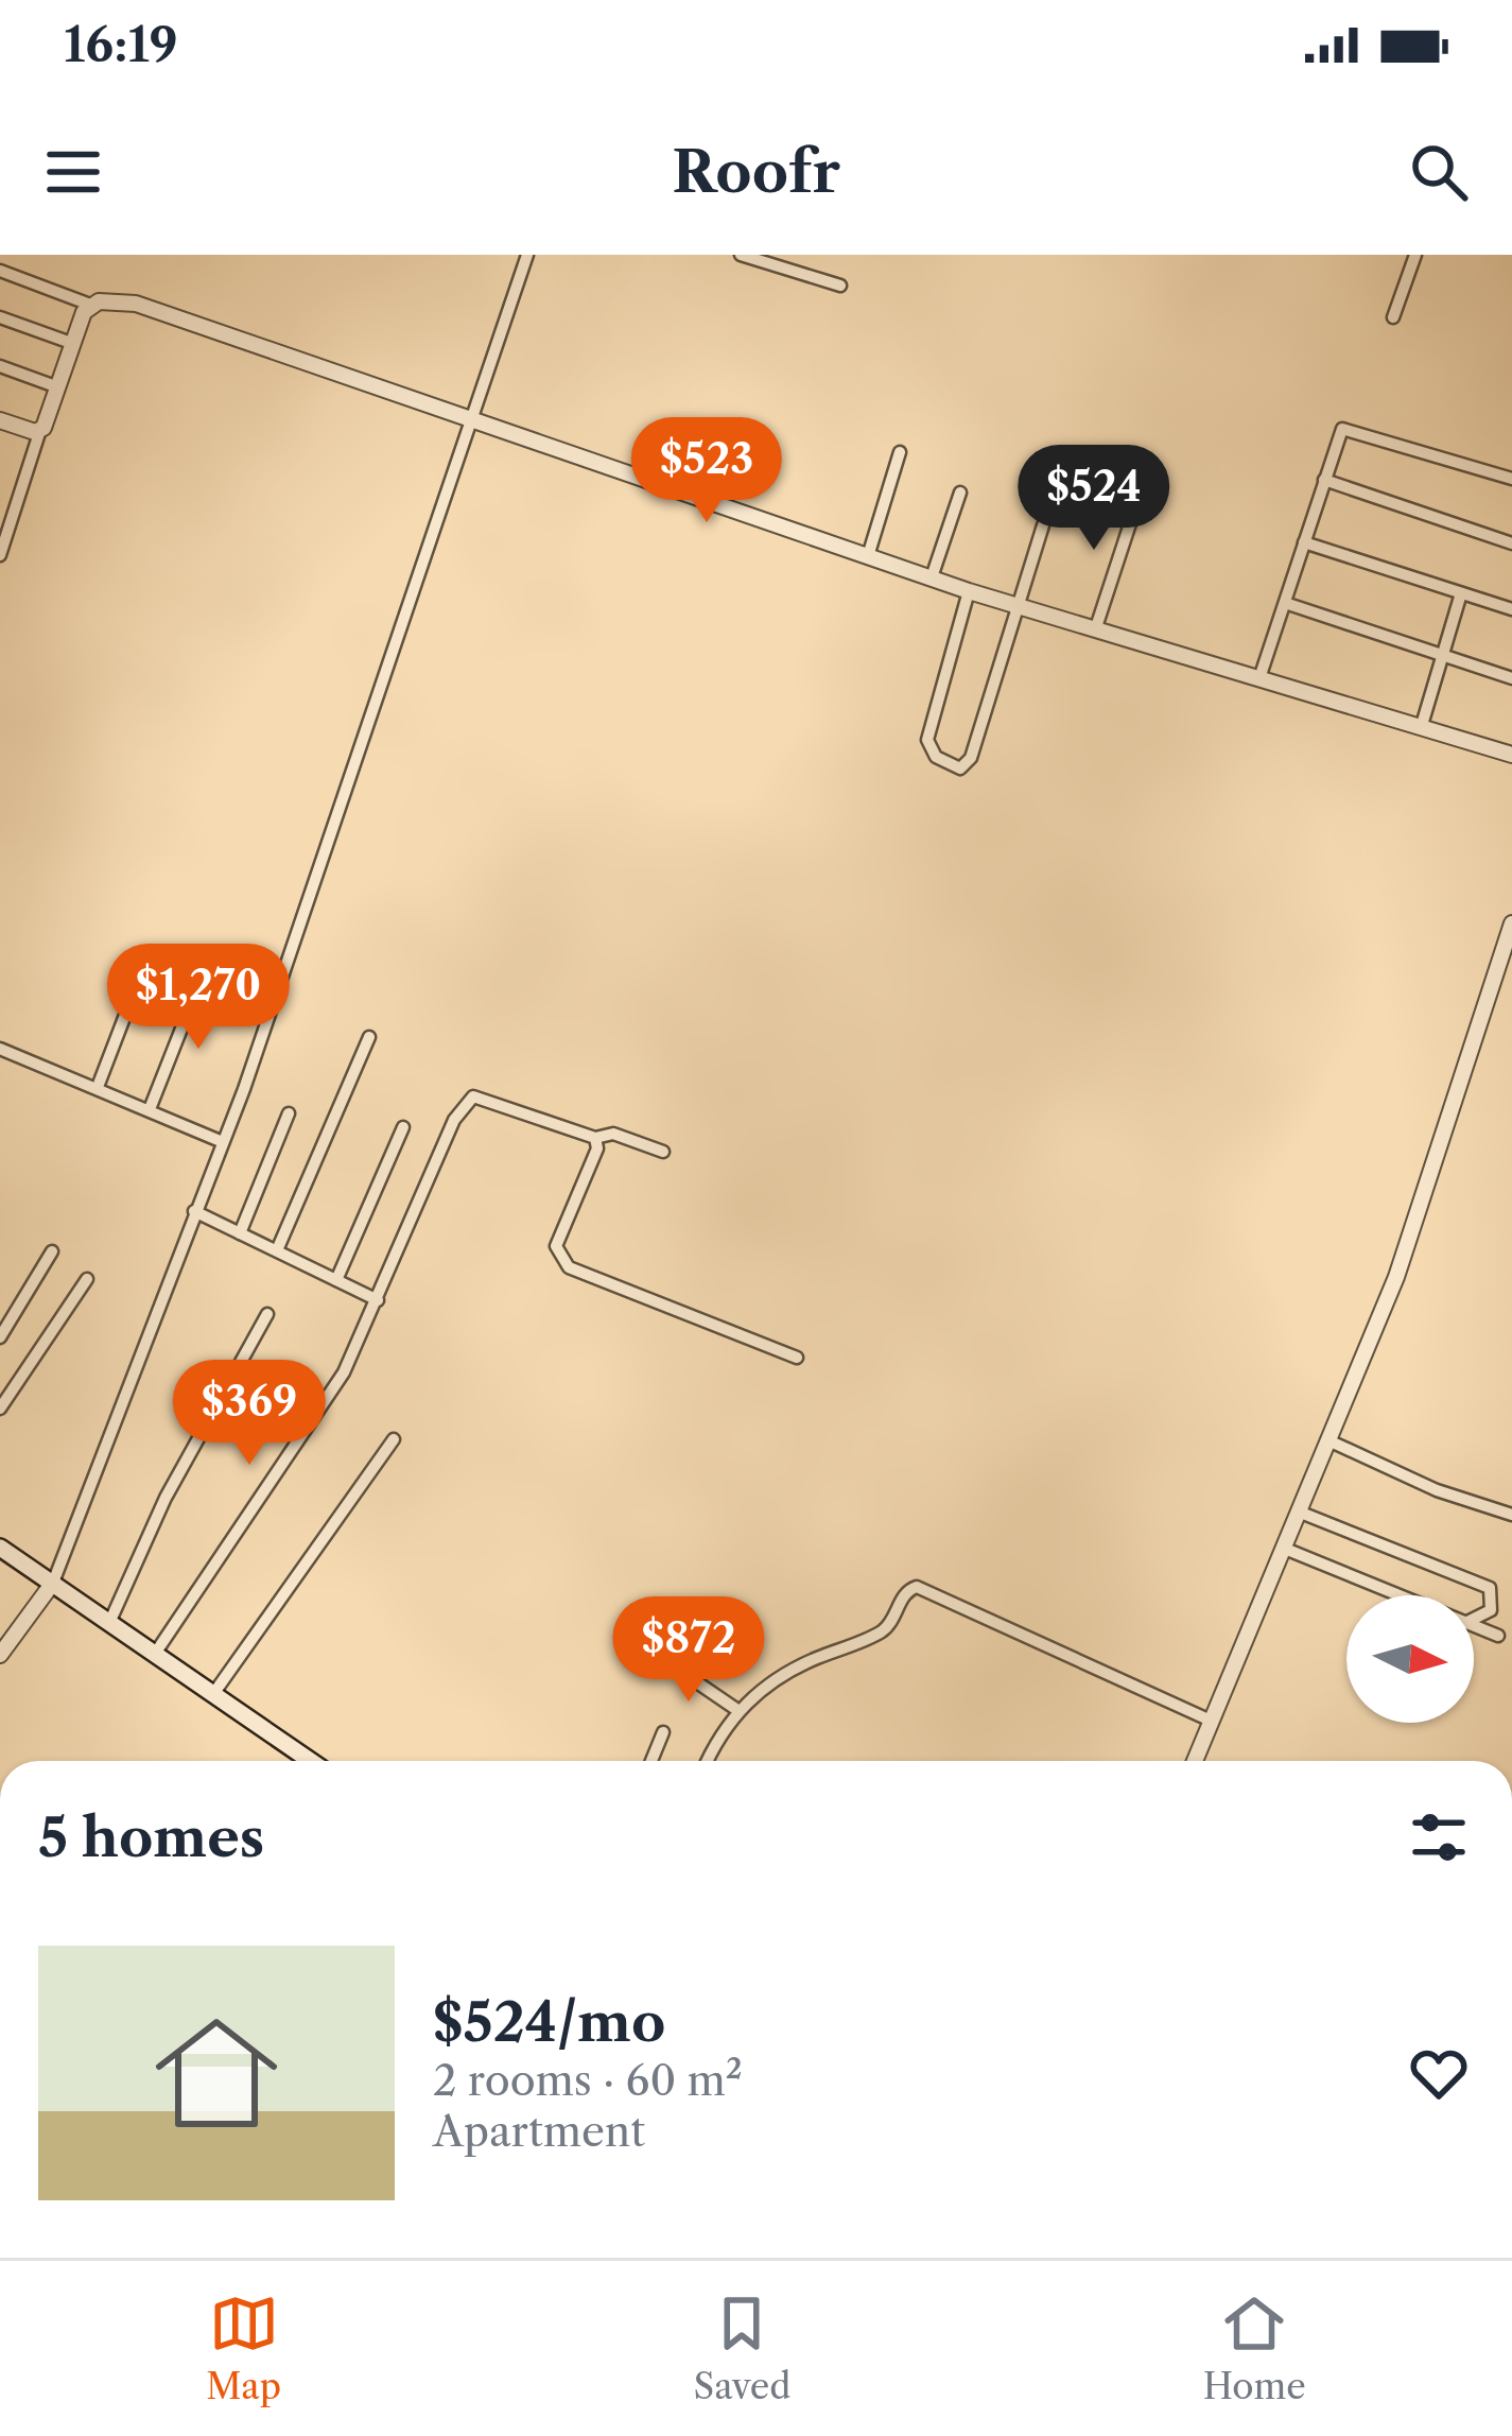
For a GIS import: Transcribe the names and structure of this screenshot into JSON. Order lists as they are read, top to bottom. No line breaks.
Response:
{"north":"right","page":{"status":"16:19","header":"Roofr","price":["$523","$524","$1,270","$369","$872"],"heading":"5 homes","list":[{"name":"$524/mo","note":"2 rooms · 60 m² · Apartment"}],"tabs":["Map","Saved","Home"]}}
